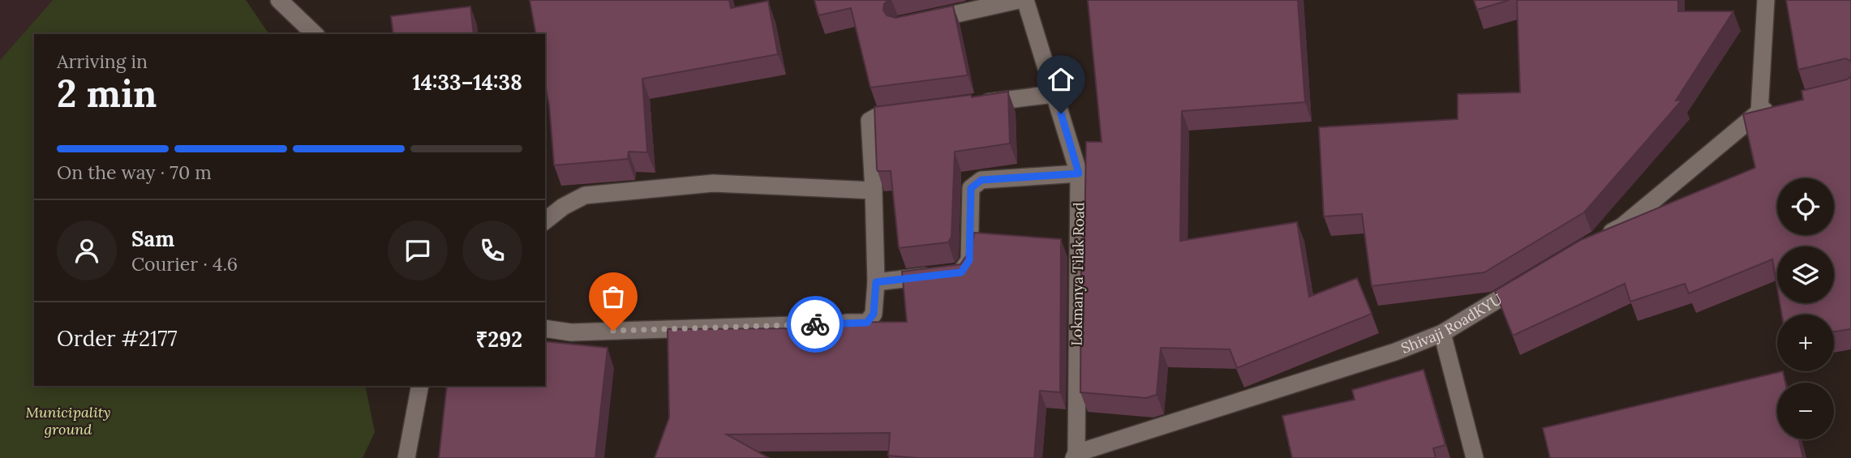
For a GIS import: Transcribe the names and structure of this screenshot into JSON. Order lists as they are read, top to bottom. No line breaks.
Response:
{"streets":{"street":["Lokmanya Tilak Road","Shivaji RoadKYU"]},"crossings":[["Lokmanya Tilak Road","Shivaji RoadKYU"]],"parks":["Municipality ground"],"page":{"heading":["2 min","Arriving in","14:33–14:38"],"panel":["Sam","Courier · 4.6","Order #2177","₹292"],"bar":"On the way · 70 m","map_buttons":["+","−"]}}
